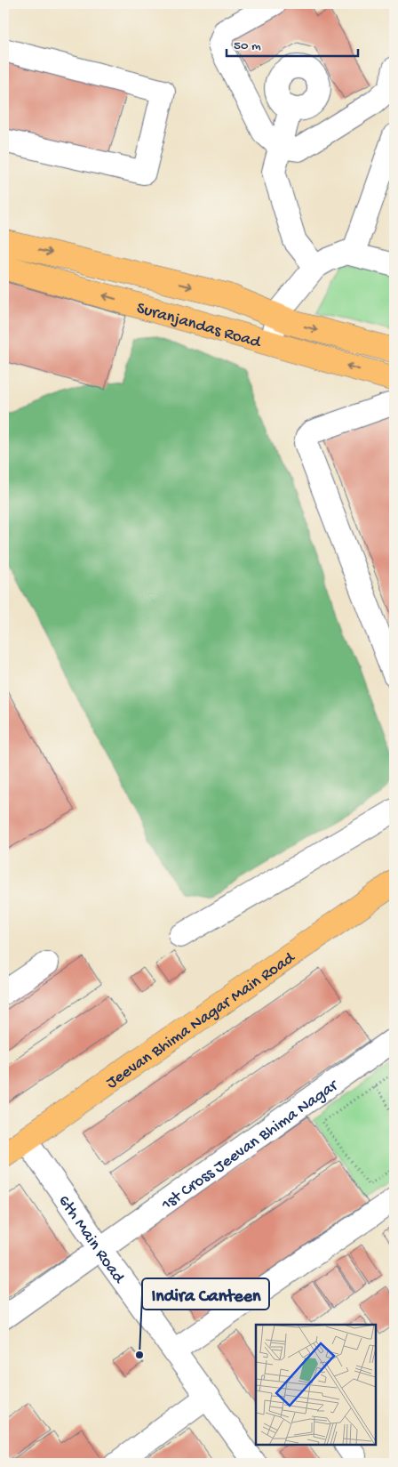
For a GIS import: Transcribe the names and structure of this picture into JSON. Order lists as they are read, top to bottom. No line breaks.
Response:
{"streets":{"main road":["Suranjandas Road","Jeevan Bhima Nagar Main Road"],"street":["1st Cross Jeevan Bhima Nagar","6th Main Road"]},"crossings":[["Jeevan Bhima Nagar Main Road","6th Main Road"],["1st Cross Jeevan Bhima Nagar","6th Main Road"]],"places":["Indira Canteen"],"scale_bar":"50 m"}
